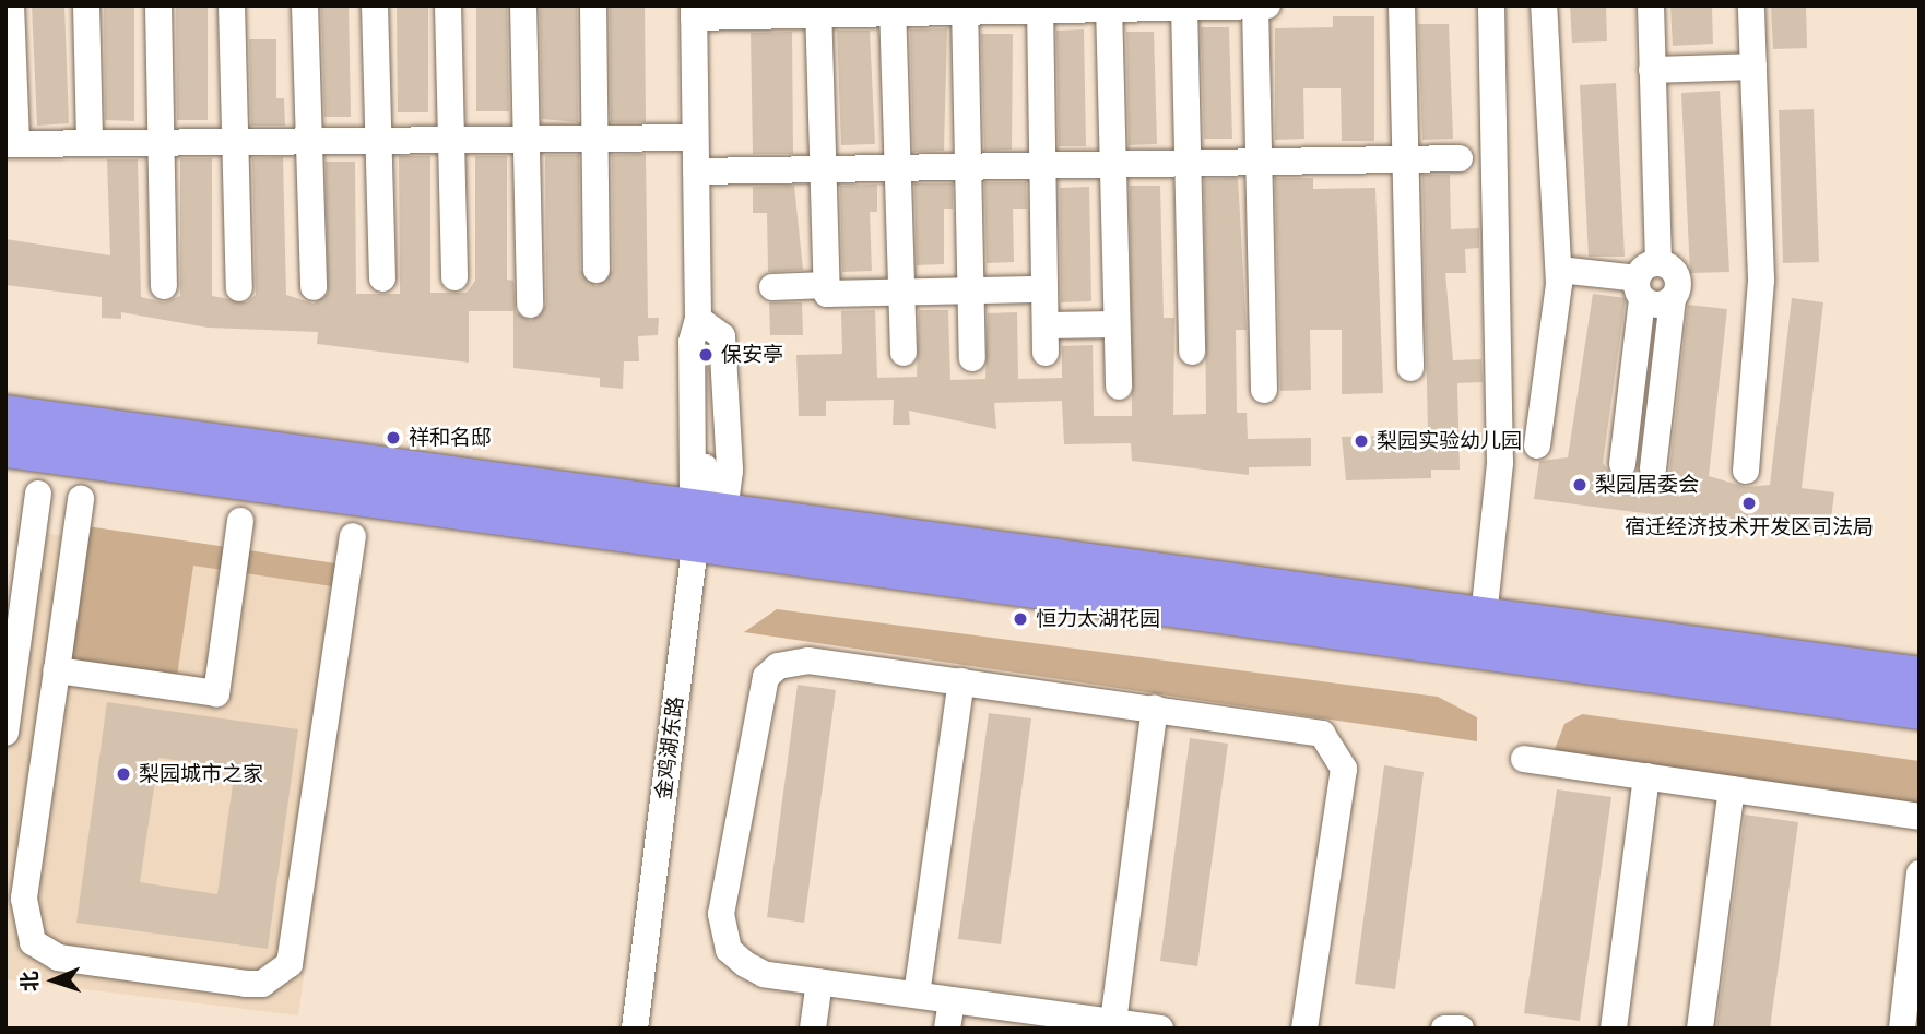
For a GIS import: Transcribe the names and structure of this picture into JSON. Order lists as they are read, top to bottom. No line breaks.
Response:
{"streets":{"street":["金鸡湖东路"]},"places":["保安亭","祥和名邸","梨园实验幼儿园","梨园居委会","宿迁经济技术开发区司法局","恒力太湖花园","梨园城市之家"],"north":"left"}
